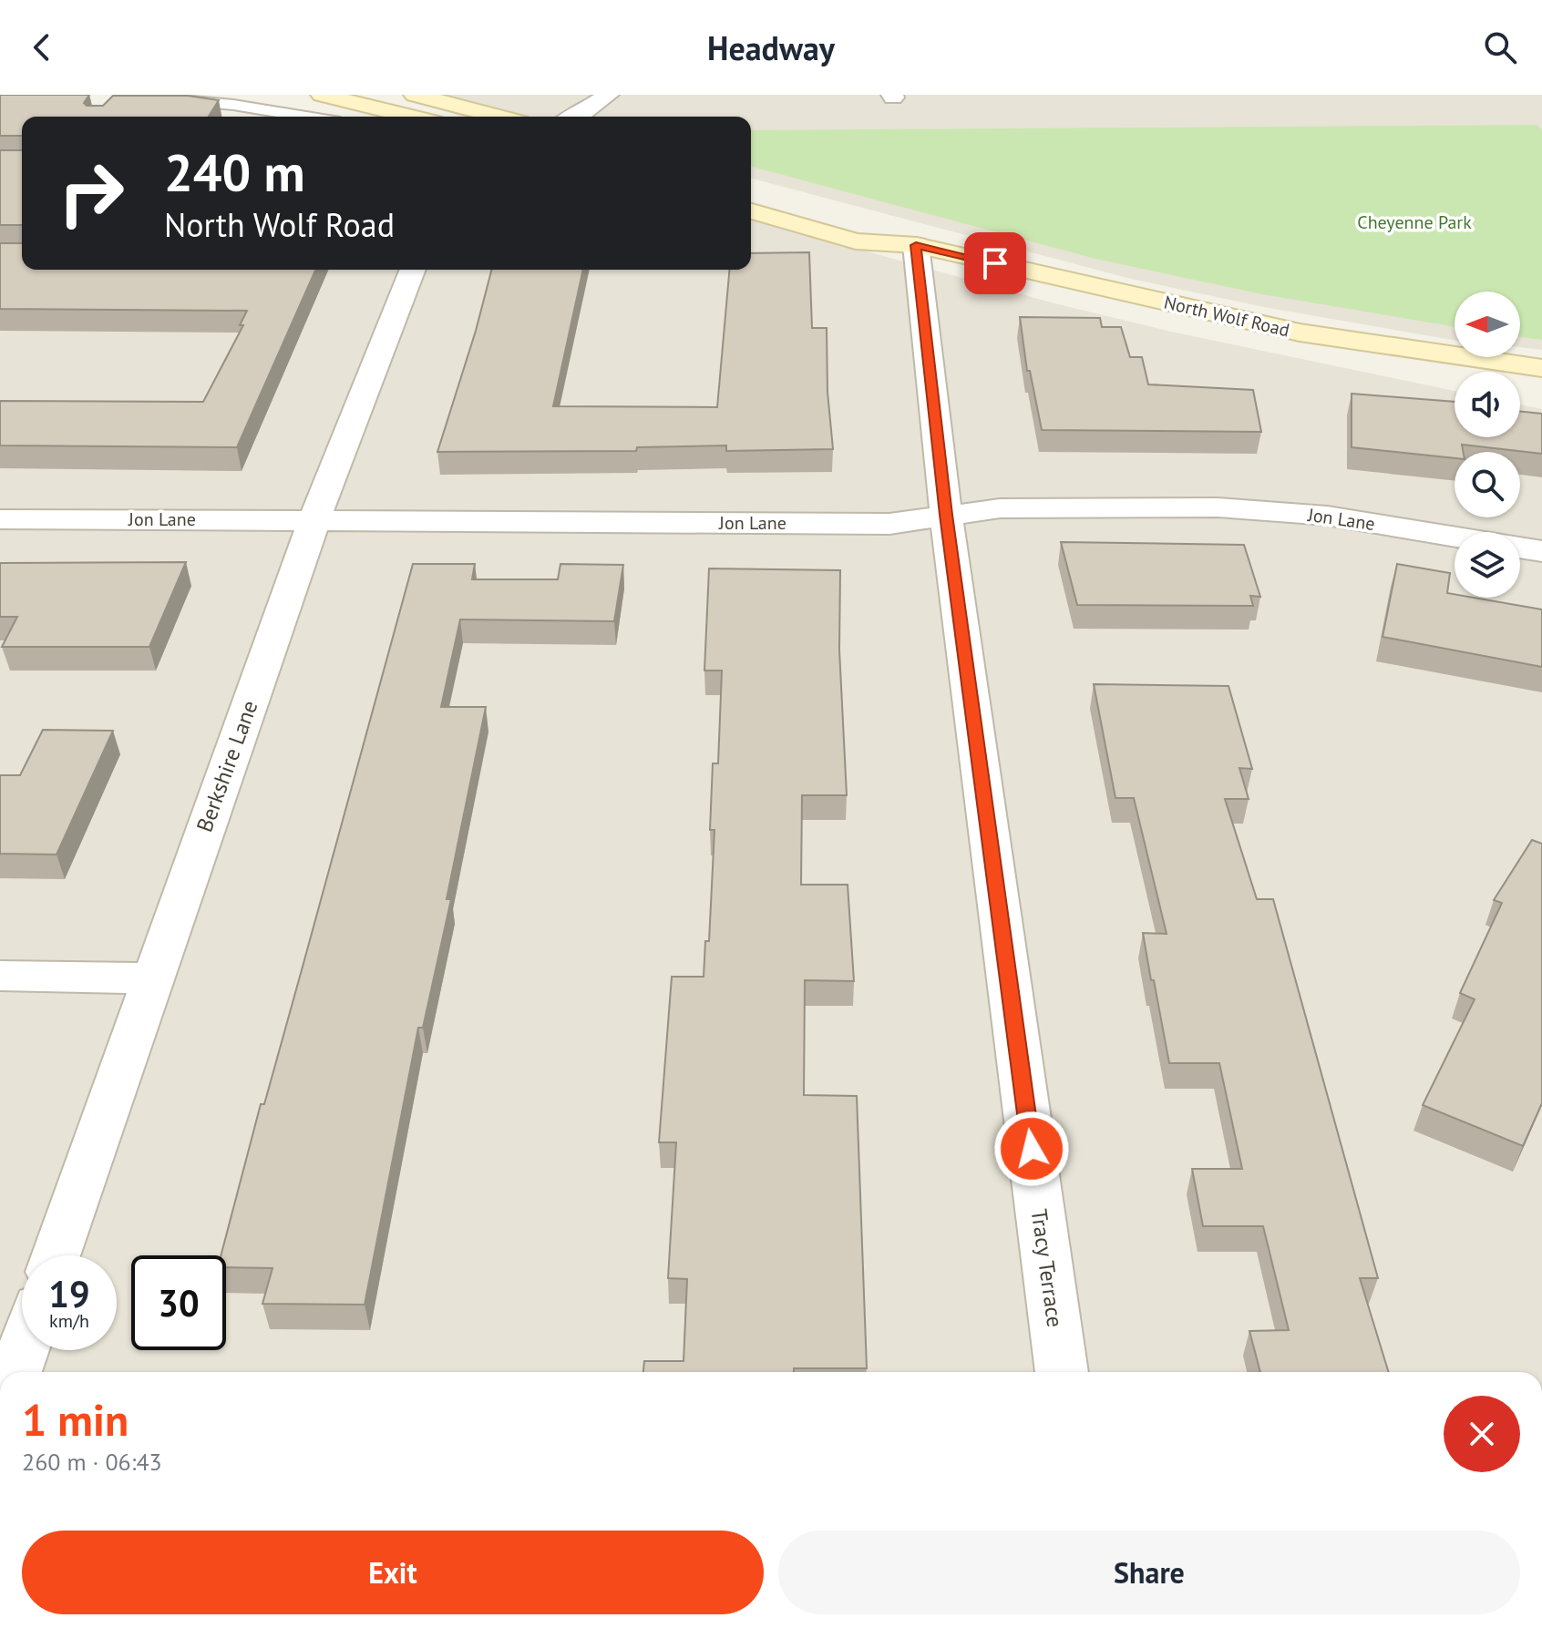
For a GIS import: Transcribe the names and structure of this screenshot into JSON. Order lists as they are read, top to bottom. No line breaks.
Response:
{"streets":{"main road":["North Wolf Road"],"street":["Jon Lane","Berkshire Lane","Tracy Terrace"]},"crossings":[["North Wolf Road","Tracy Terrace"],["Jon Lane","Berkshire Lane"],["Jon Lane","Tracy Terrace"]],"parks":["Cheyenne Park"],"north":"left","page":{"header":"Headway","turn":["240 m","North Wolf Road"],"speed":"19 km/h","limit":"30","heading":["1 min","260 m · 06:43"],"buttons":["Exit","Share"]}}
